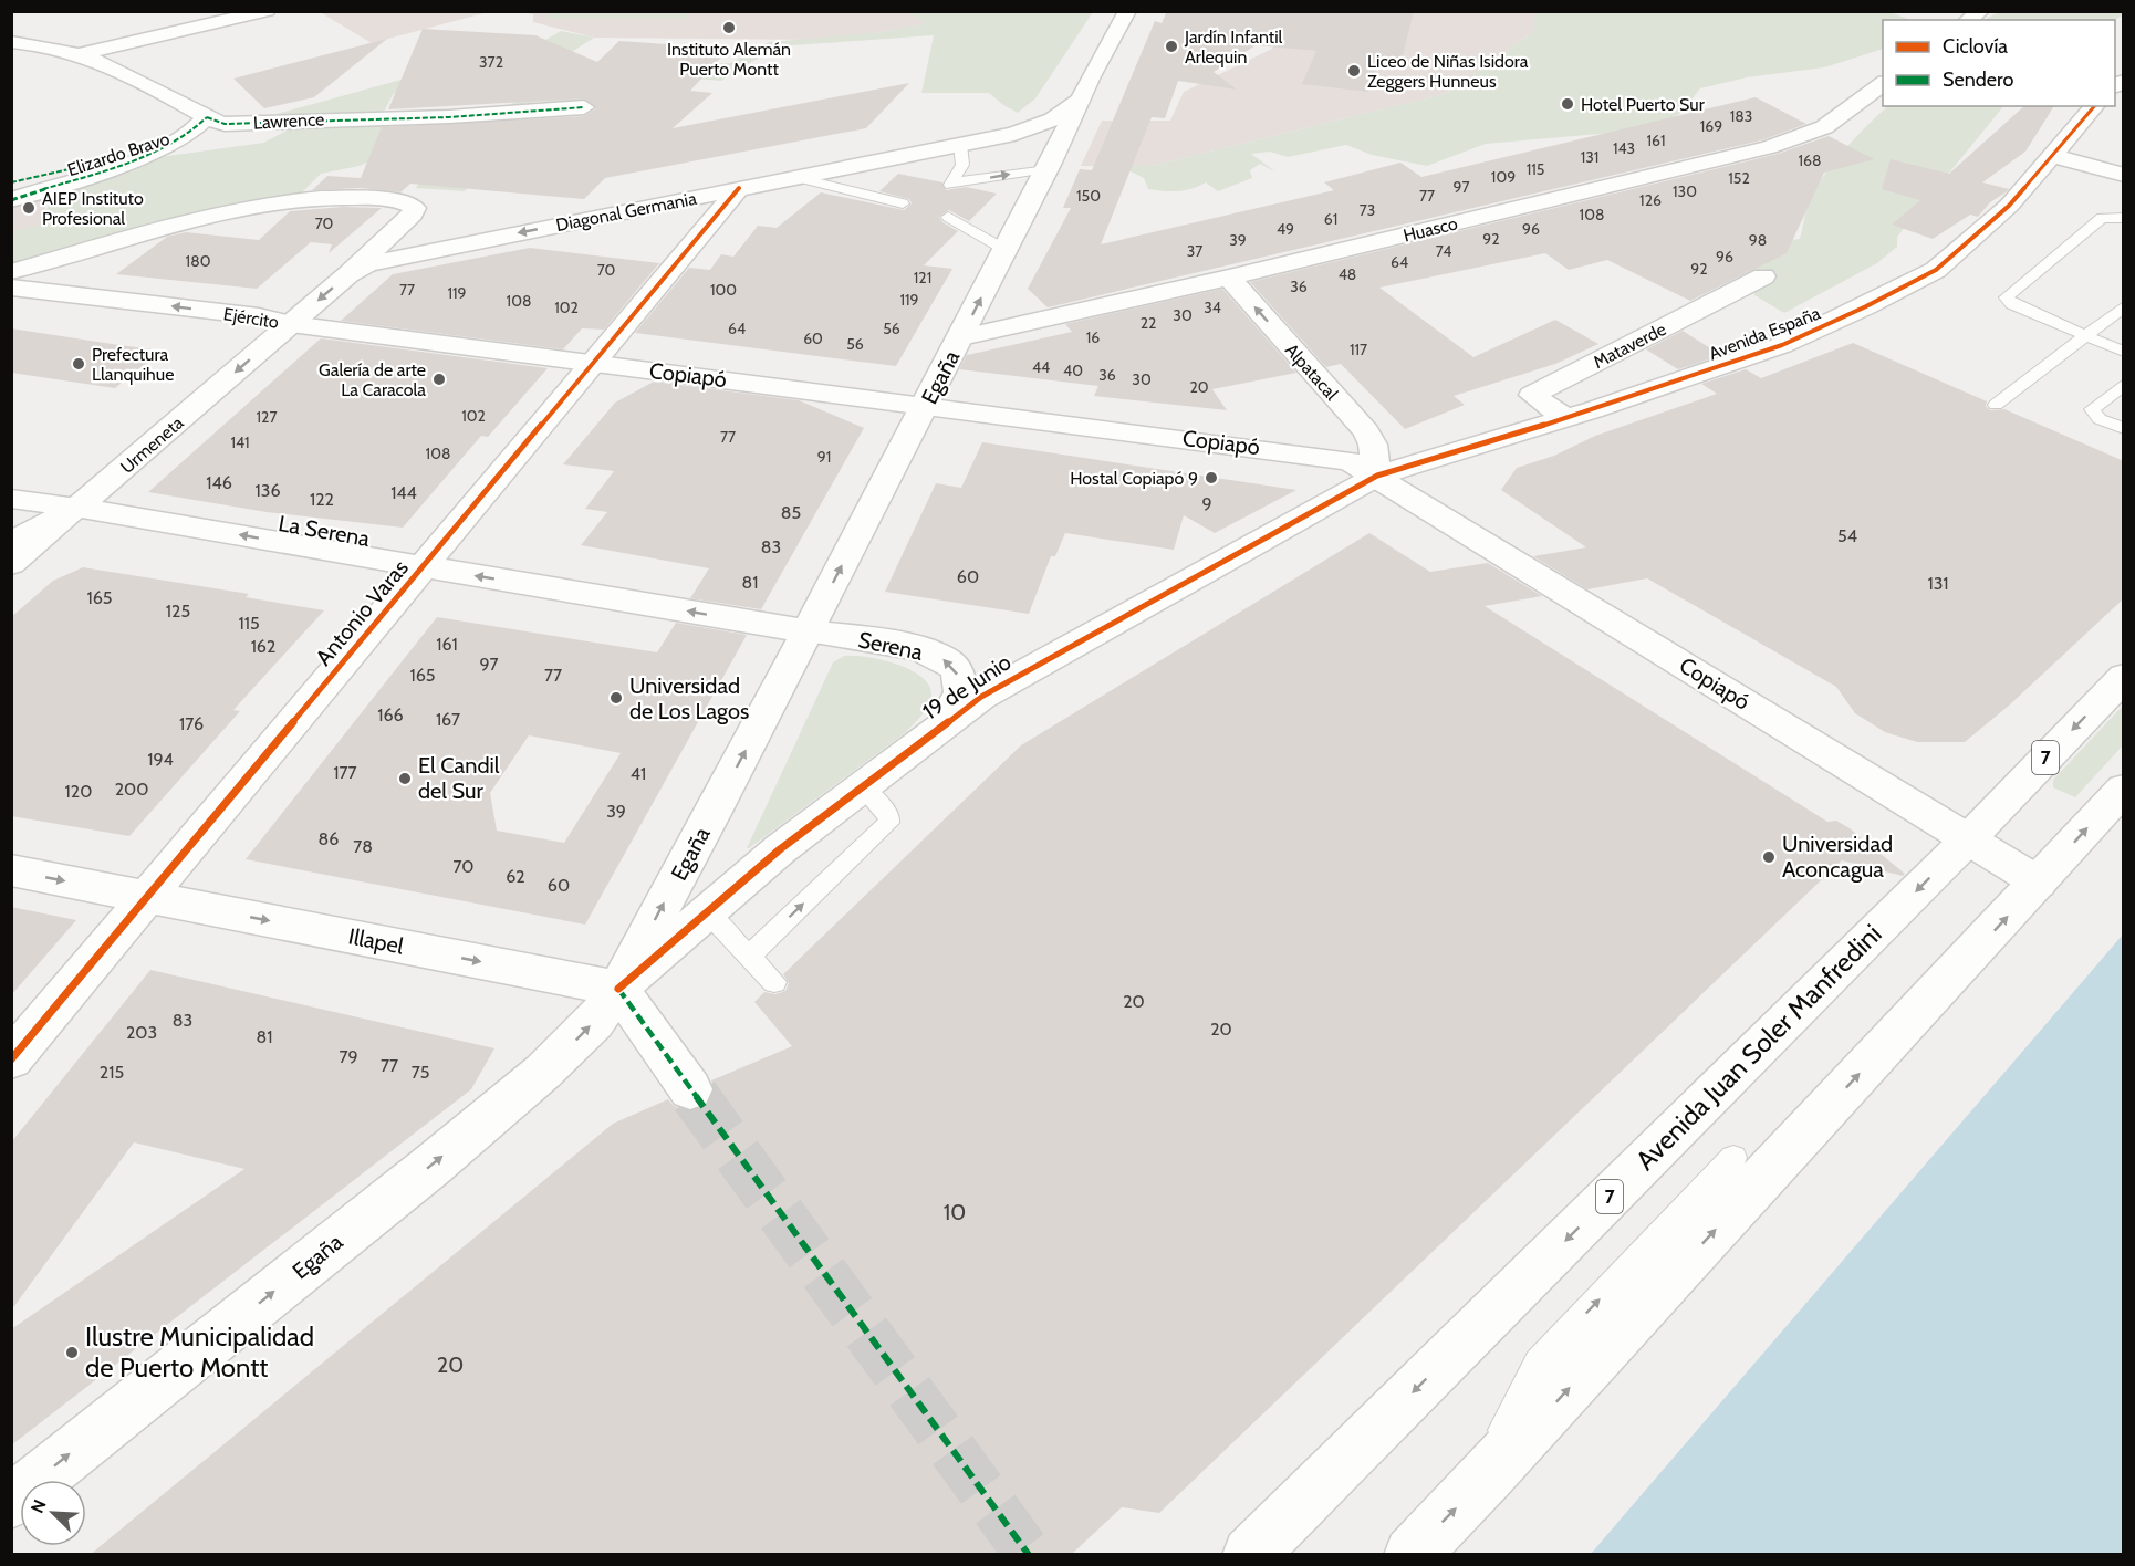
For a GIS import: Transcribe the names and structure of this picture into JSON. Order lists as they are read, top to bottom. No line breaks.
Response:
{"streets":{"main road":["Lawrence","Elizardo Bravo","Diagonal Germania","Huasco","Ejército","Avenida España","Mataverde","Alpatacal","Copiapó","Egaña","Urmeneta","La Serena","Antonio Varas","Serena","19 de Junio","7","Illapel","Avenida Juan Soler Manfredini"]},"crossings":[["Lawrence","Elizardo Bravo"],["Diagonal Germania","Ejército"],["Diagonal Germania","Copiapó"],["Diagonal Germania","Egaña"],["Diagonal Germania","Urmeneta"],["Diagonal Germania","Antonio Varas"],["Huasco","Alpatacal"],["Huasco","Egaña"],["Ejército","Copiapó"],["Ejército","Urmeneta"],["Avenida España","Mataverde"],["Avenida España","Alpatacal"],["Avenida España","Copiapó"],["Avenida España","19 de Junio"],["Alpatacal","Copiapó"],["Alpatacal","19 de Junio"],["Copiapó","Egaña"],["Copiapó","Urmeneta"],["Copiapó","Antonio Varas"],["Copiapó","19 de Junio"],["Copiapó","Avenida Juan Soler Manfredini"],["Egaña","Serena"],["Egaña","19 de Junio"],["Egaña","Illapel"],["Urmeneta","La Serena"],["La Serena","Antonio Varas"],["La Serena","Serena"],["Antonio Varas","Illapel"],["Serena","19 de Junio"],["19 de Junio","Illapel"]],"one_way":["Diagonal Germania","Alpatacal","Egaña","Urmeneta","La Serena","Illapel"],"places":["Instituto Alemán Puerto Montt","Jardín Infantil Arlequin","Liceo de Niñas Isidora Zeggers Hunneus","Hotel Puerto Sur","AIEP Instituto Profesional","Prefectura Llanquihue","Galería de arte La Caracola","Hostal Copiapó 9","Universidad de Los Lagos","El Candil del Sur","Universidad Aconcagua","Ilustre Municipalidad de Puerto Montt"],"house_numbers":["372","183","169","161","143","131","168","115","109","152","97","130","150","77","126","73","108","61","70","49","96","92","39","98","37","74","96","180","64","92","70","48","121","36","77","100","119","119","108","102","34","30","22","64","56","16","60","56","117","44","40","36","30","20","102","127","77","141","108","91","146","136","144","122","9","85","54","83","60","81","131","165","125","115","161","162","97","165","77","166","167","176","194","177","41","200","120","39","86","78","70","62","60","20","83","20","203","81","79","77","215","75","10","20"],"legend":["Ciclovía","Sendero"],"north":"top left"}
